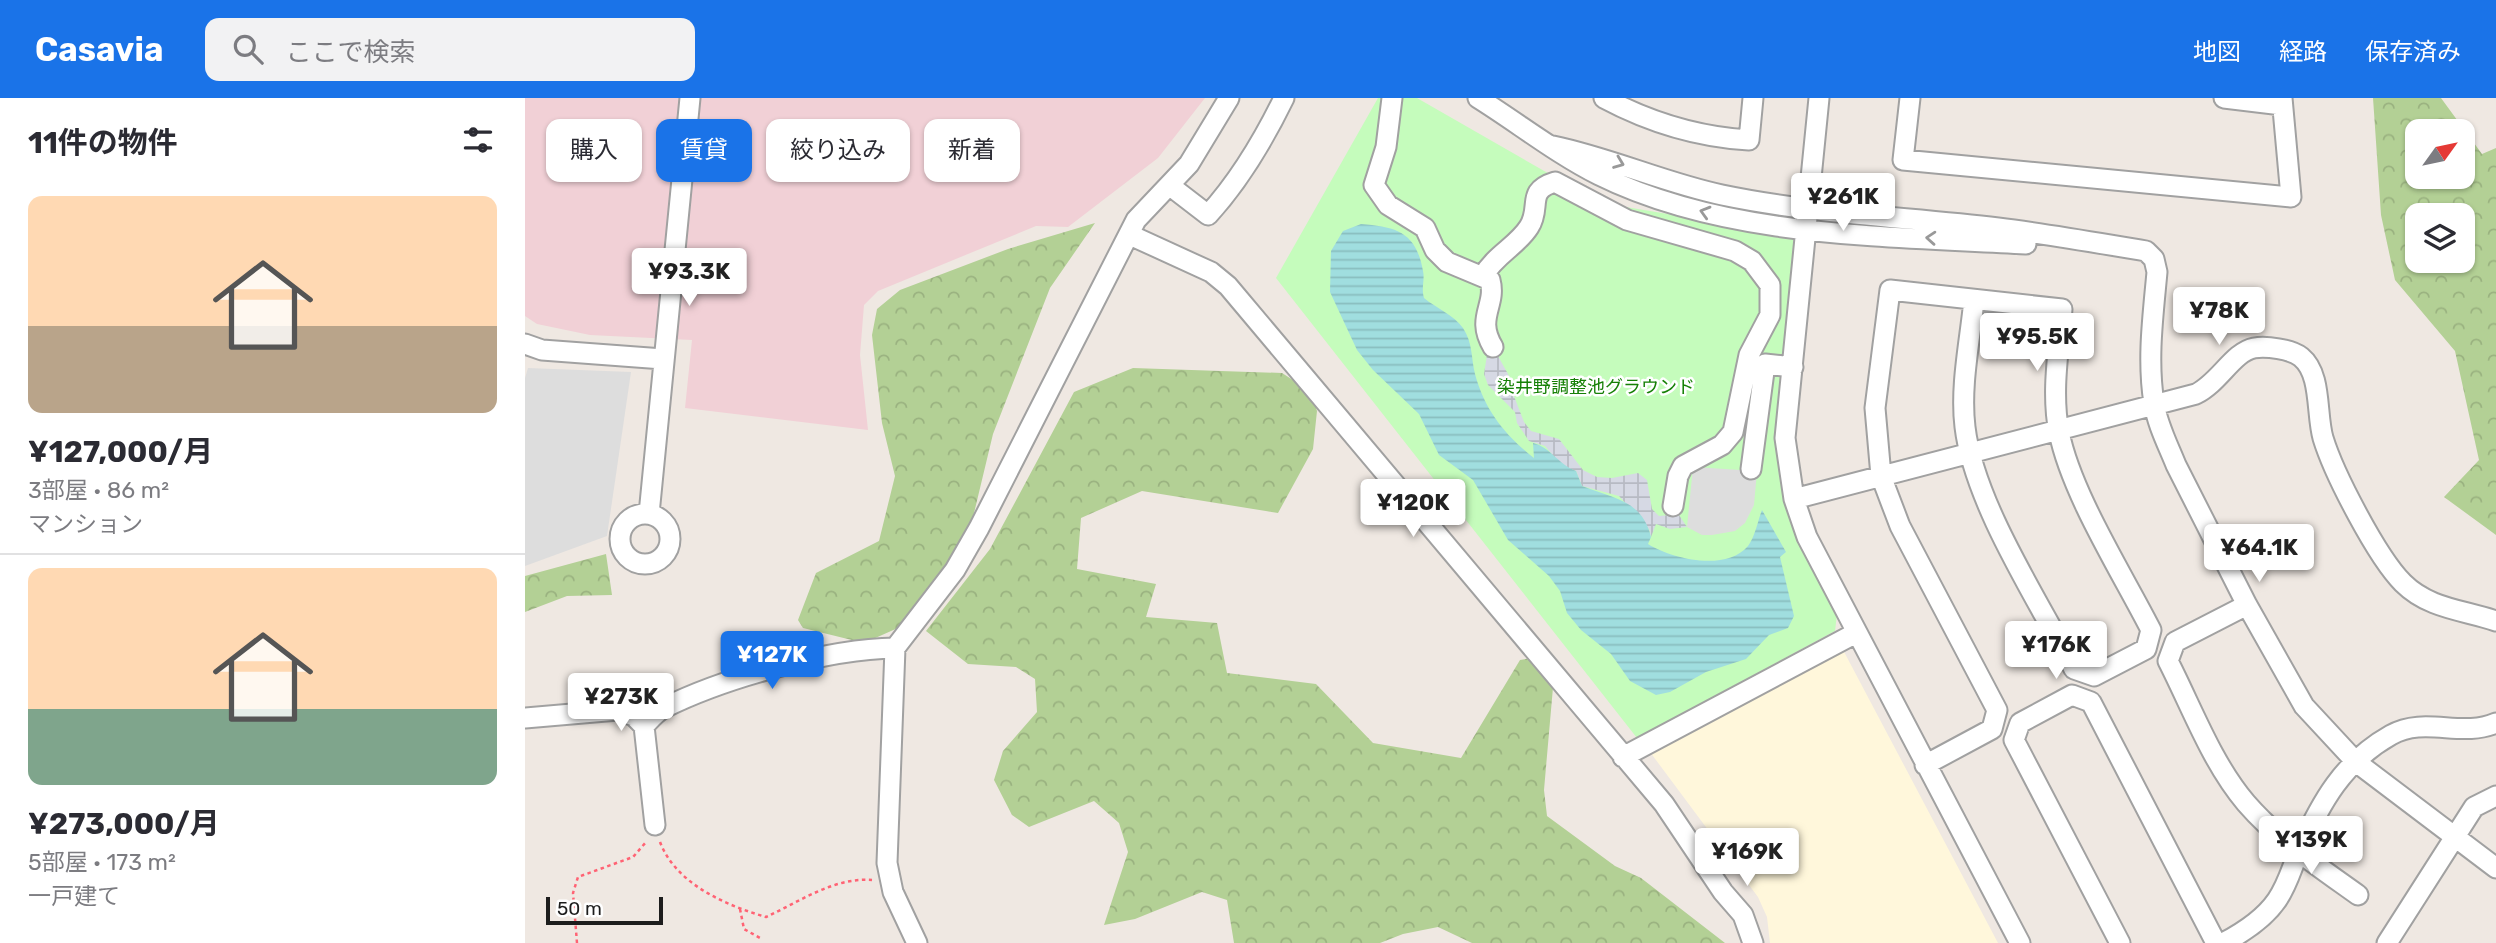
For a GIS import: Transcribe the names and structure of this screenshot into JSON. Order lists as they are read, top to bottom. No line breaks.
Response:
{"parks":["染井野調整池グラウンド"],"scale_bar":"50 m","north":"top right","page":{"header":"Casavia","search":"ここで検索","nav":["地図","経路","保存済み"],"heading":"11件の物件","chip":["購入","賃貸","絞り込み","新着"],"price":["¥261K","¥93.3K","¥78K","¥95.5K","¥120K","¥64.1K","¥176K","¥127K","¥273K","¥139K","¥169K"],"list":[{"name":"¥127,000/月","note":"3部屋 · 86 m² · マンション"},{"name":"¥273,000/月","note":"5部屋 · 173 m² · 一戸建て"}],"scale":"50 m"}}
